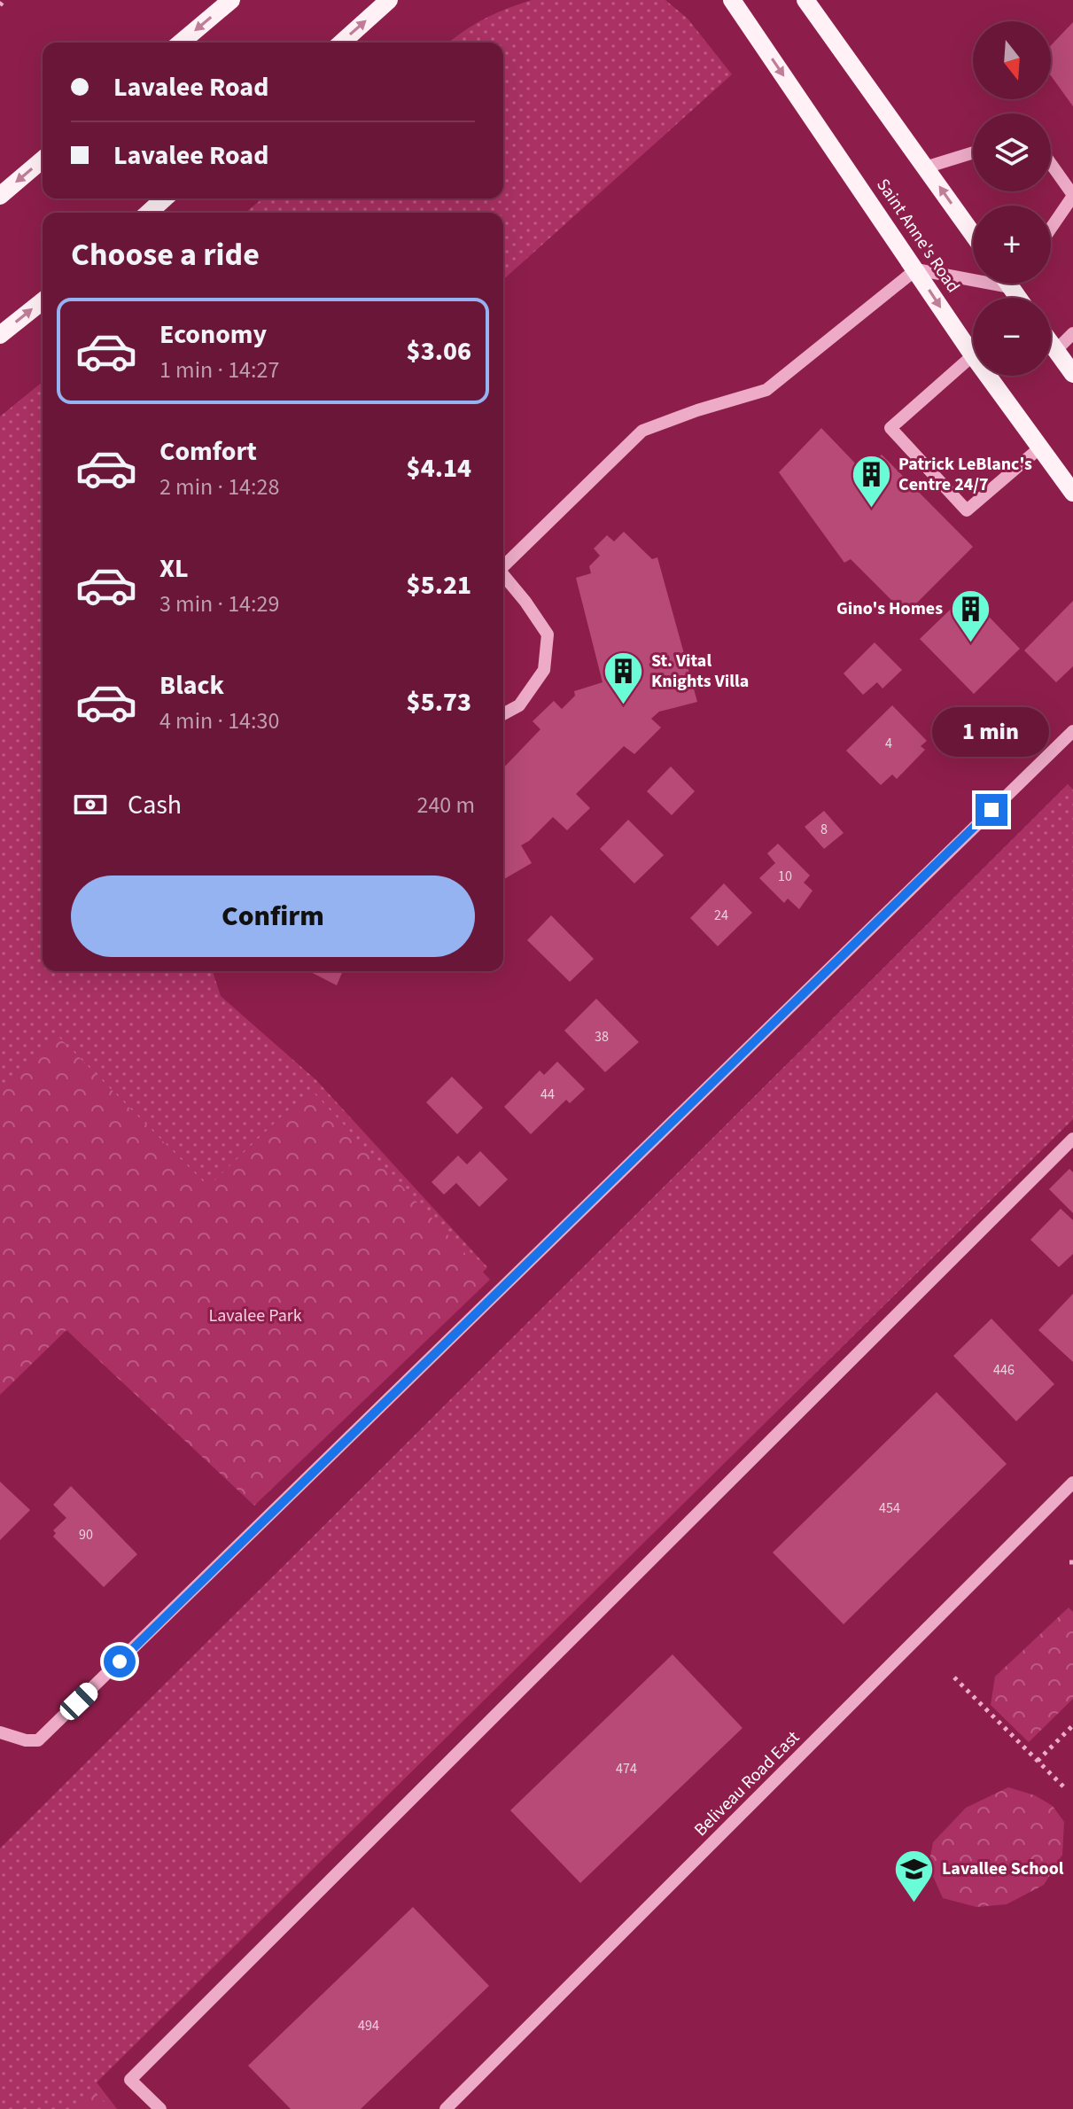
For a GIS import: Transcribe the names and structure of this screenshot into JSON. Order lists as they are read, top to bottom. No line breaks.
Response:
{"streets":{"main road":["Saint Anne's Road"],"street":["Beliveau Road East"]},"parks":["Lavalee Park"],"places":{"building":["Patrick LeBlanc's Centre 24/7","Gino's Homes","St. Vital Knights Villa"],"school or university":["Lavallee School"]},"house_numbers":["4","8","10","24","38","44","446","454","90","474","494"],"north":"bottom","page":{"map_buttons":["+","−"],"banner":["Lavalee Road","Lavalee Road"],"heading":"Choose a ride","list":[{"name":"Economy","note":"1 min · 14:27","value":"$3.06"},{"name":"Comfort","note":"2 min · 14:28","value":"$4.14"},{"name":"XL","note":"3 min · 14:29","value":"$5.21"},{"name":"Black","note":"4 min · 14:30","value":"$5.73"}],"bubble":"1 min","pay":["Cash","240 m"],"buttons":"Confirm"}}
